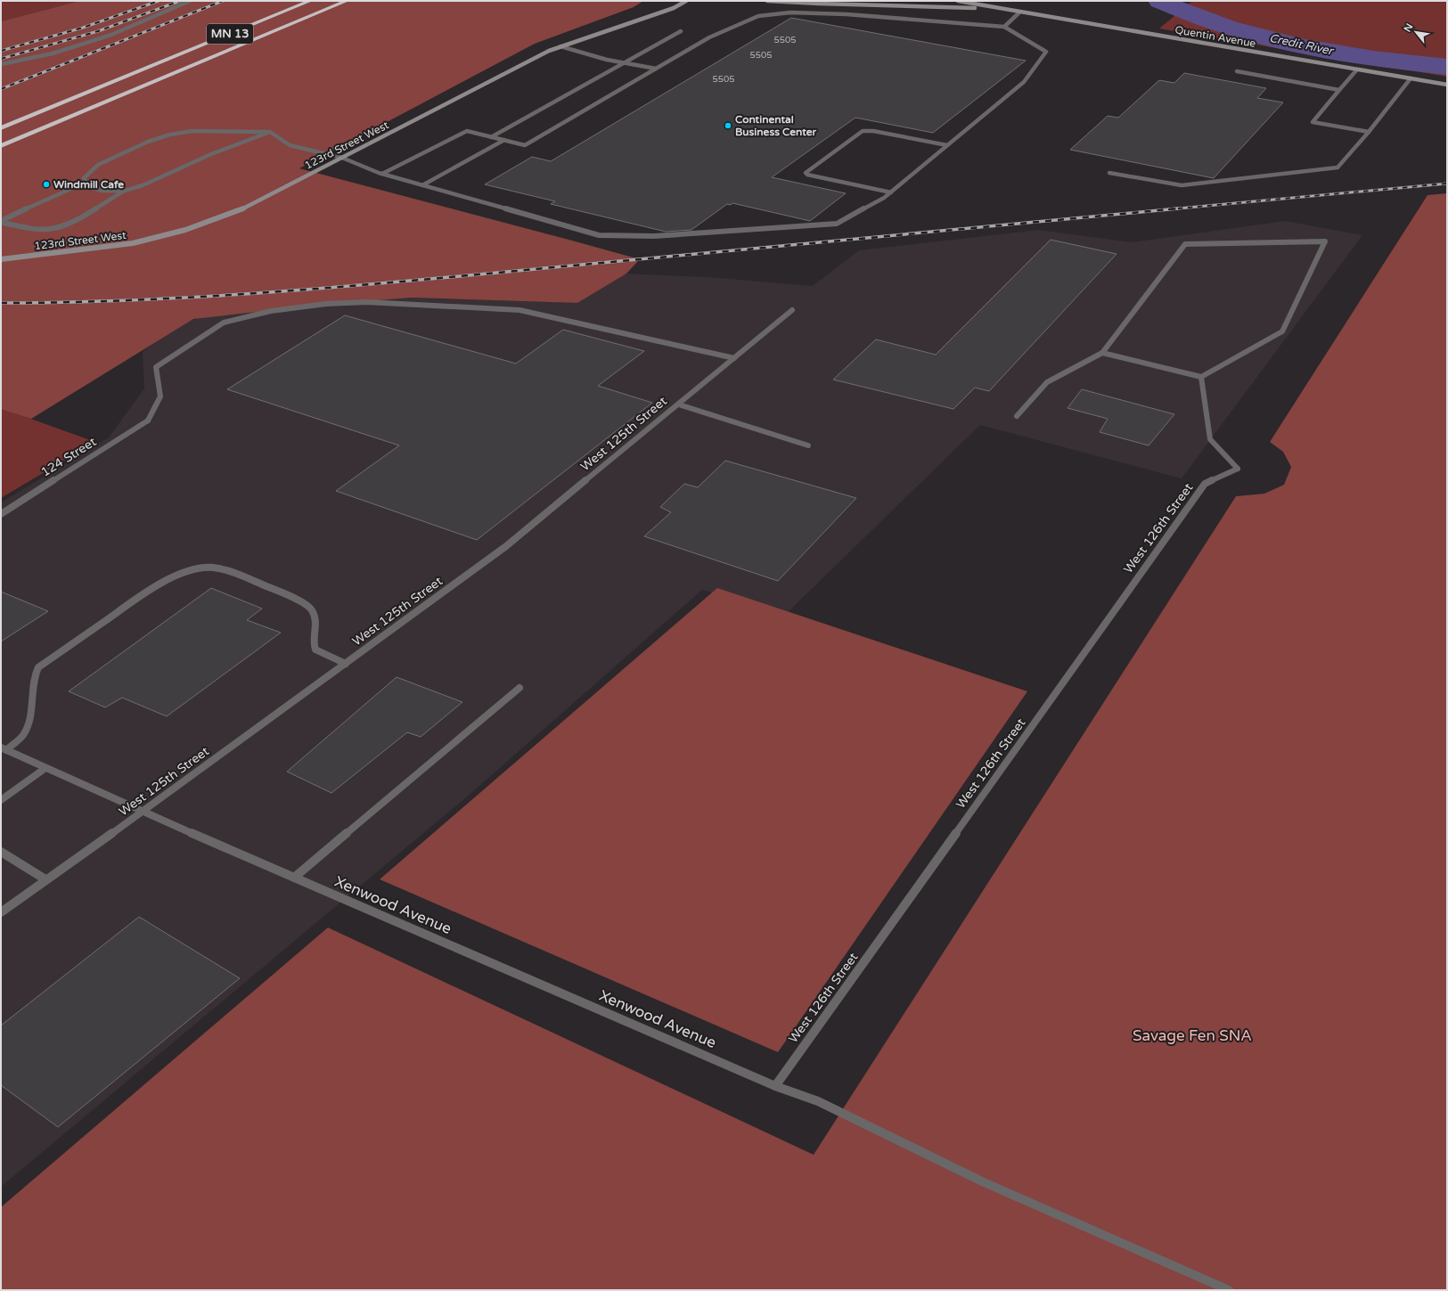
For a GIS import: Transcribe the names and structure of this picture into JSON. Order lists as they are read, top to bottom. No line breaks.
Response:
{"streets":{"highway":["MN 13"],"street":["Quentin Avenue","123rd Street West","West 125th Street","124 Street","West 126th Street","Xenwood Avenue"]},"crossings":[["West 125th Street","124 Street"],["West 125th Street","Xenwood Avenue"],["West 126th Street","Xenwood Avenue"]],"water":["Credit River"],"parks":["Savage Fen SNA"],"places":["Continental Business Center","Windmill Cafe"],"house_numbers":["5505","5505","5505"],"north":"top left"}
